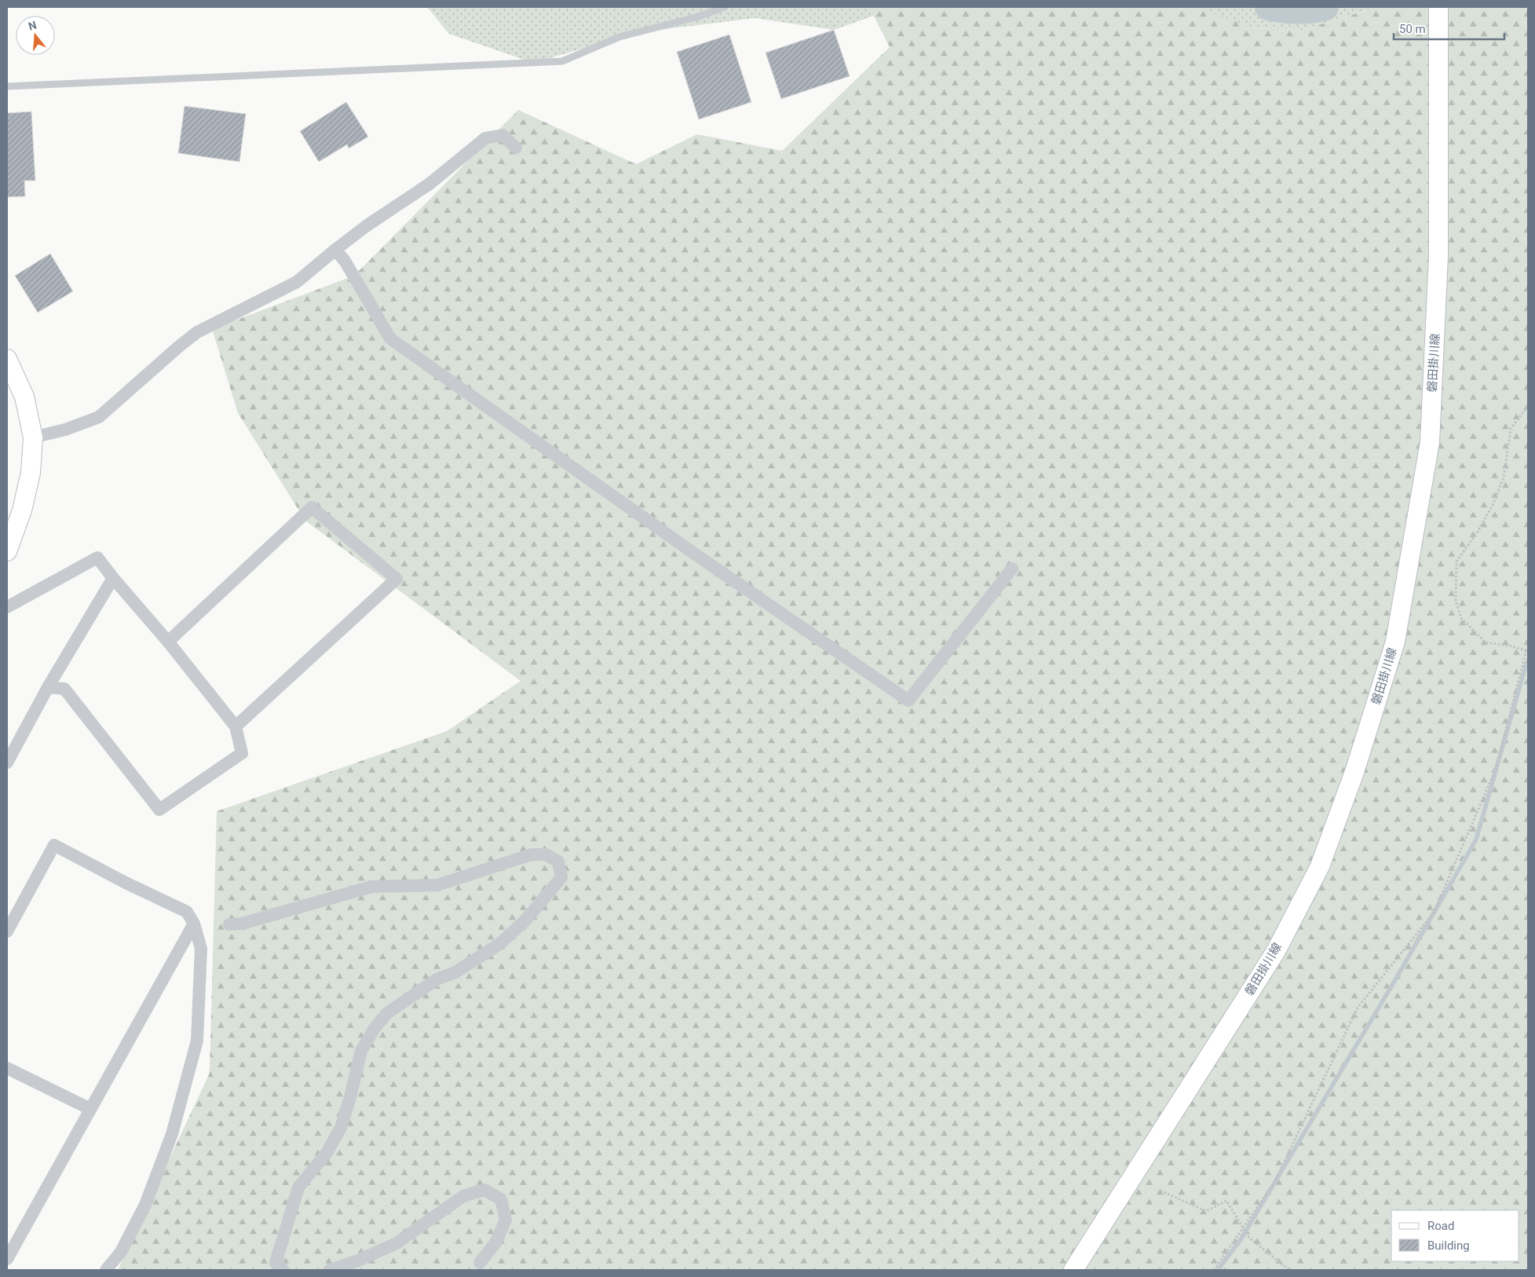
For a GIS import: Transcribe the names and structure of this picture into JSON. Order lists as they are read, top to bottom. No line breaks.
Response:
{"streets":{"main road":["磐田掛川線"]},"legend":["Road","Building"],"scale_bar":"50 m","north":"top"}
